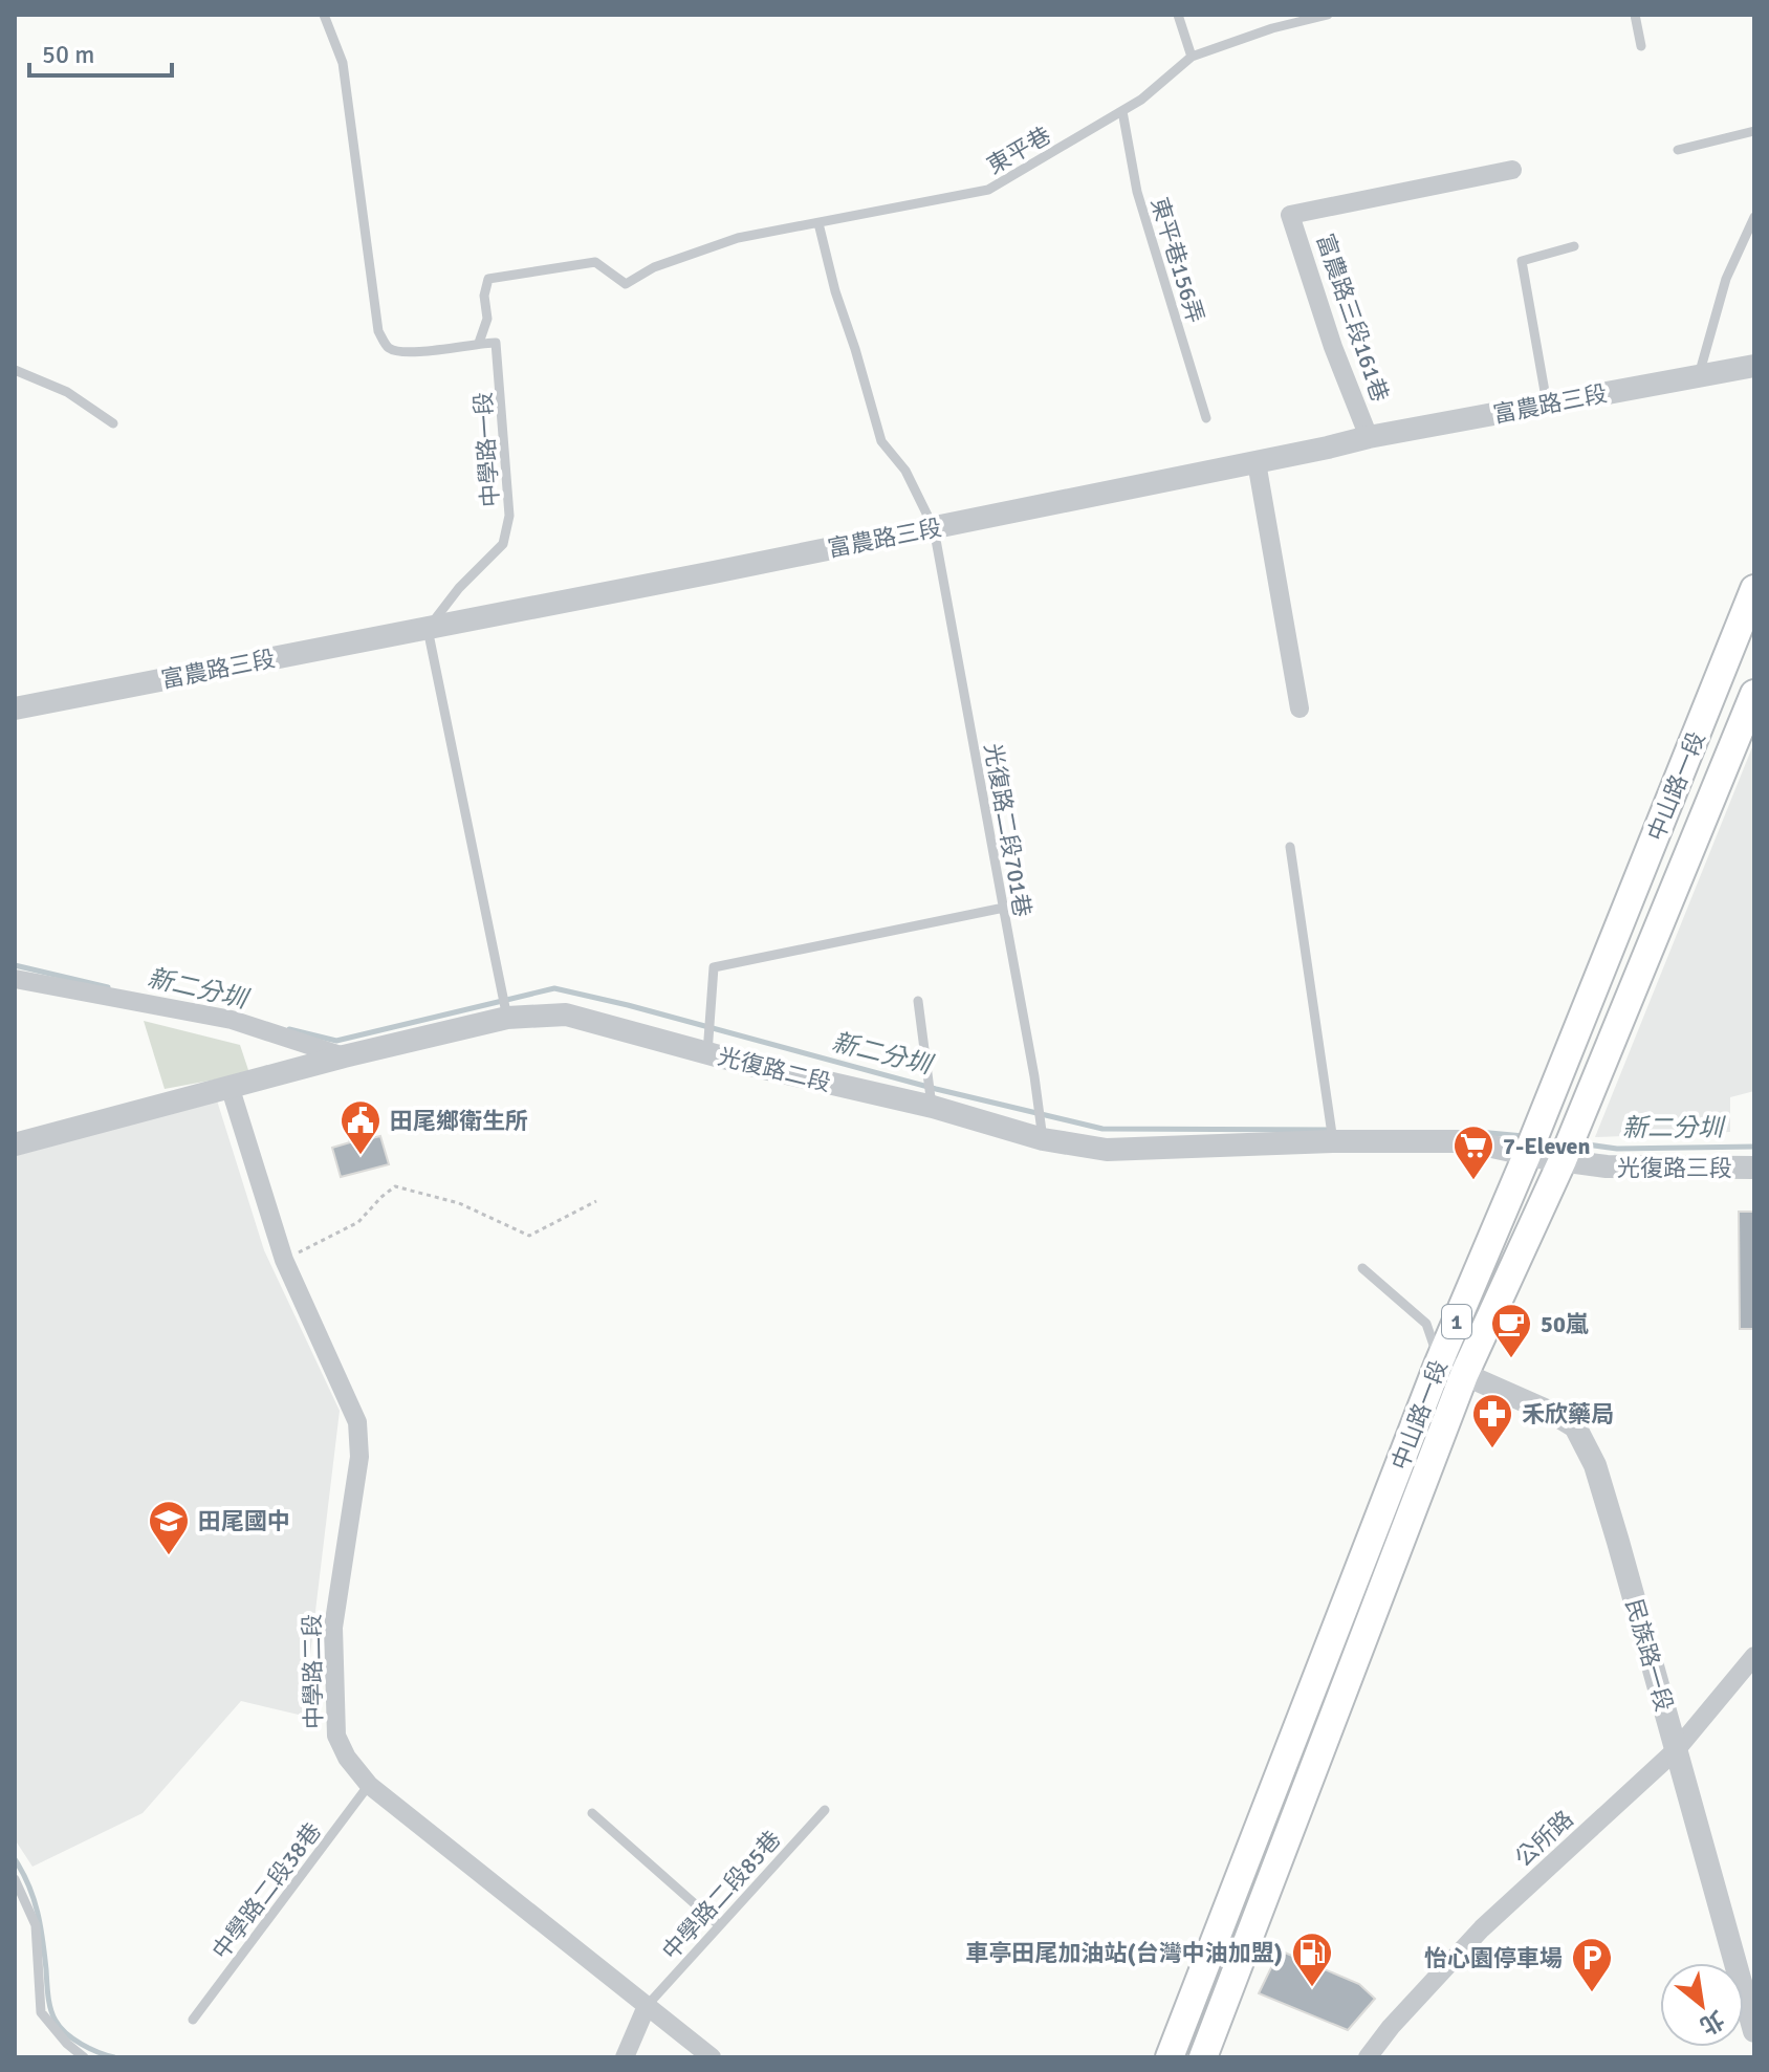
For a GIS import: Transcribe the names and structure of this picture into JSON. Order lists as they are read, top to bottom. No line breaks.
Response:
{"streets":{"main road":["中山路一段","1"],"street":["富農路三段161巷","富農路三段","光復路二段","光復路三段","民族路一段","中學路二段","公所路"],"lane":["東平巷","東平巷156弄","中學路一段","光復路二段701巷","中學路二段38巷","中學路二段85巷"]},"crossings":[["東平巷","東平巷156弄"],["東平巷","中學路一段"],["東平巷","光復路二段701巷"],["富農路三段161巷","富農路三段"],["富農路三段","中學路一段"],["富農路三段","光復路二段701巷"],["中山路一段","光復路二段"],["中山路一段","光復路三段"],["中山路一段","民族路一段"],["光復路二段701巷","光復路二段"],["光復路二段","光復路三段"],["光復路二段","中學路二段"],["民族路一段","公所路"],["中學路二段","中學路二段38巷"],["中學路二段","中學路二段85巷"]],"water":["新二分圳"],"places":{"public building":["田尾鄉衛生所"],"supermarket":["7-Eleven"],"cafe":["50嵐"],"pharmacy":["禾欣藥局"],"school or university":["田尾國中"],"fuel station":["車亭田尾加油站(台灣中油加盟)"],"parking":["怡心園停車場"]},"scale_bar":"50 m","north":"bottom right"}
